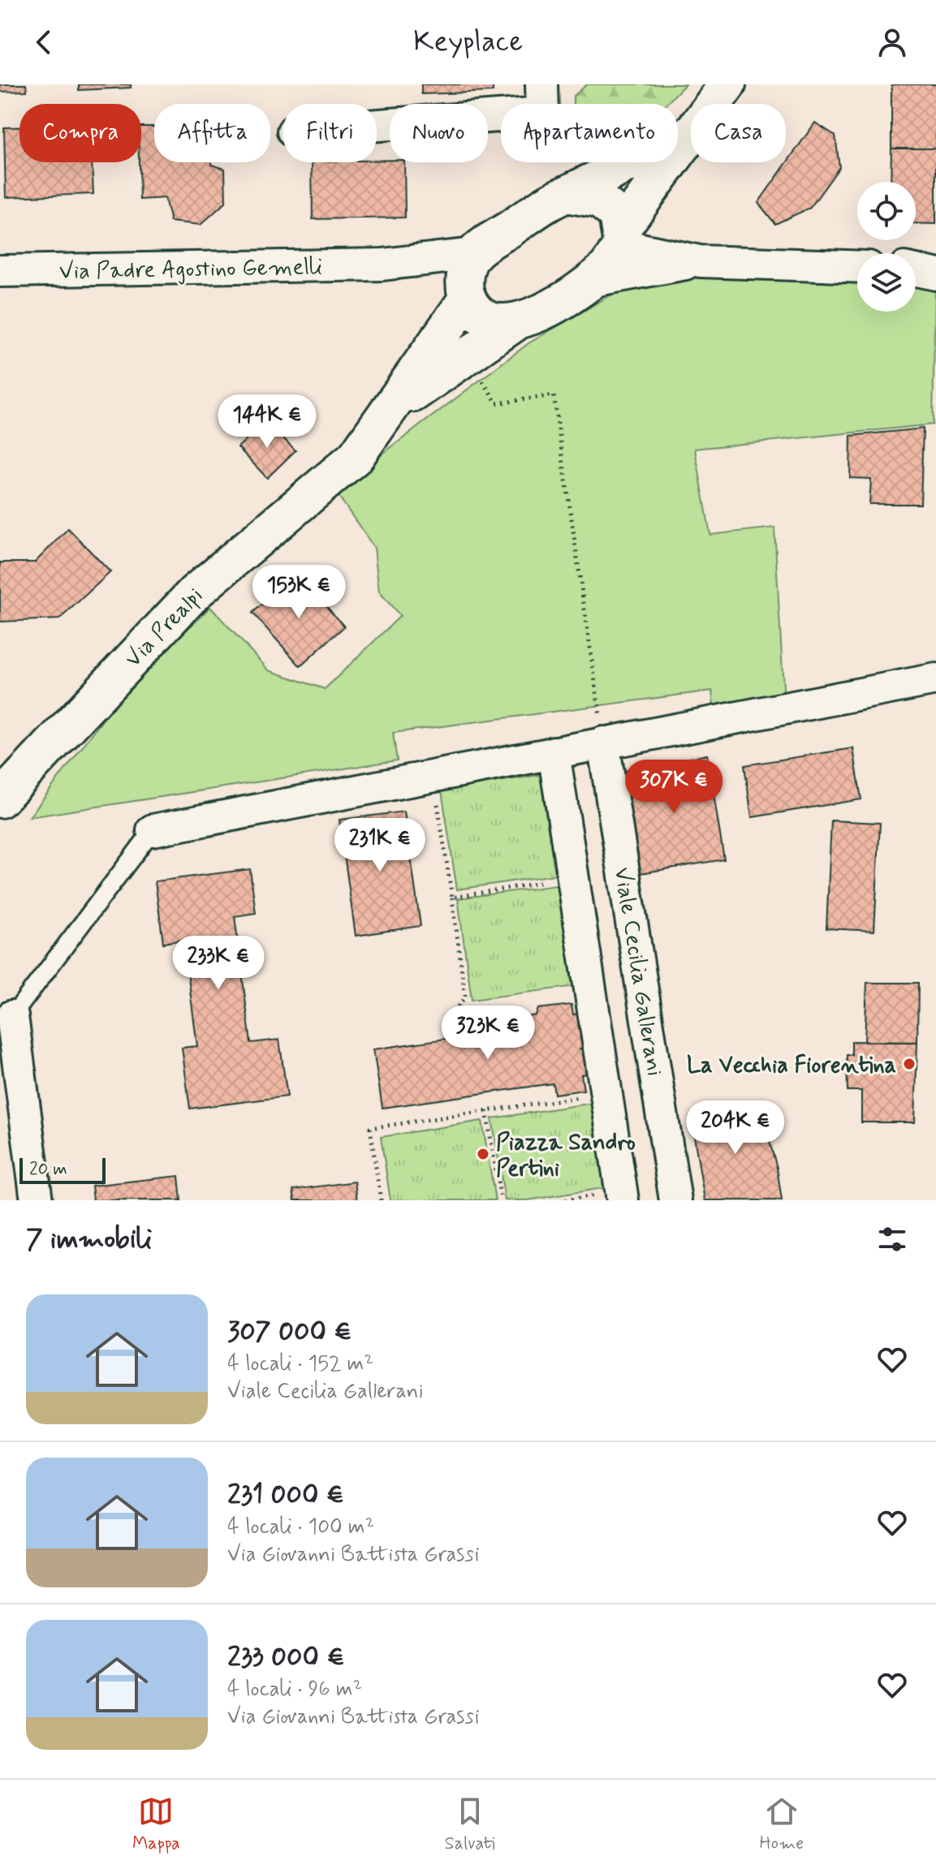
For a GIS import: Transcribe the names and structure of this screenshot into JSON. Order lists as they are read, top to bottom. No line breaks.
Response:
{"streets":{"street":["Via Padre Agostino Gemelli","Via Prealpi","Viale Cecilia Gallerani"]},"crossings":[["Via Padre Agostino Gemelli","Via Prealpi"]],"places":["La Vecchia Fiorentina","Piazza Sandro Pertini"],"scale_bar":"20 m","page":{"header":"Keyplace","chip":["Compra","Affitta","Filtri","Nuovo","Appartamento","Casa"],"price":["144K €","153K €","307K €","231K €","233K €","323K €","204K €"],"scale":"20 m","heading":"7 immobili","list":[{"name":"307 000 €","note":"4 locali · 152 m² · Viale Cecilia Gallerani"},{"name":"231 000 €","note":"4 locali · 100 m² · Via Giovanni Battista Grassi"},{"name":"233 000 €","note":"4 locali · 96 m² · Via Giovanni Battista Grassi"}],"tabs":["Mappa","Salvati","Home"]}}
